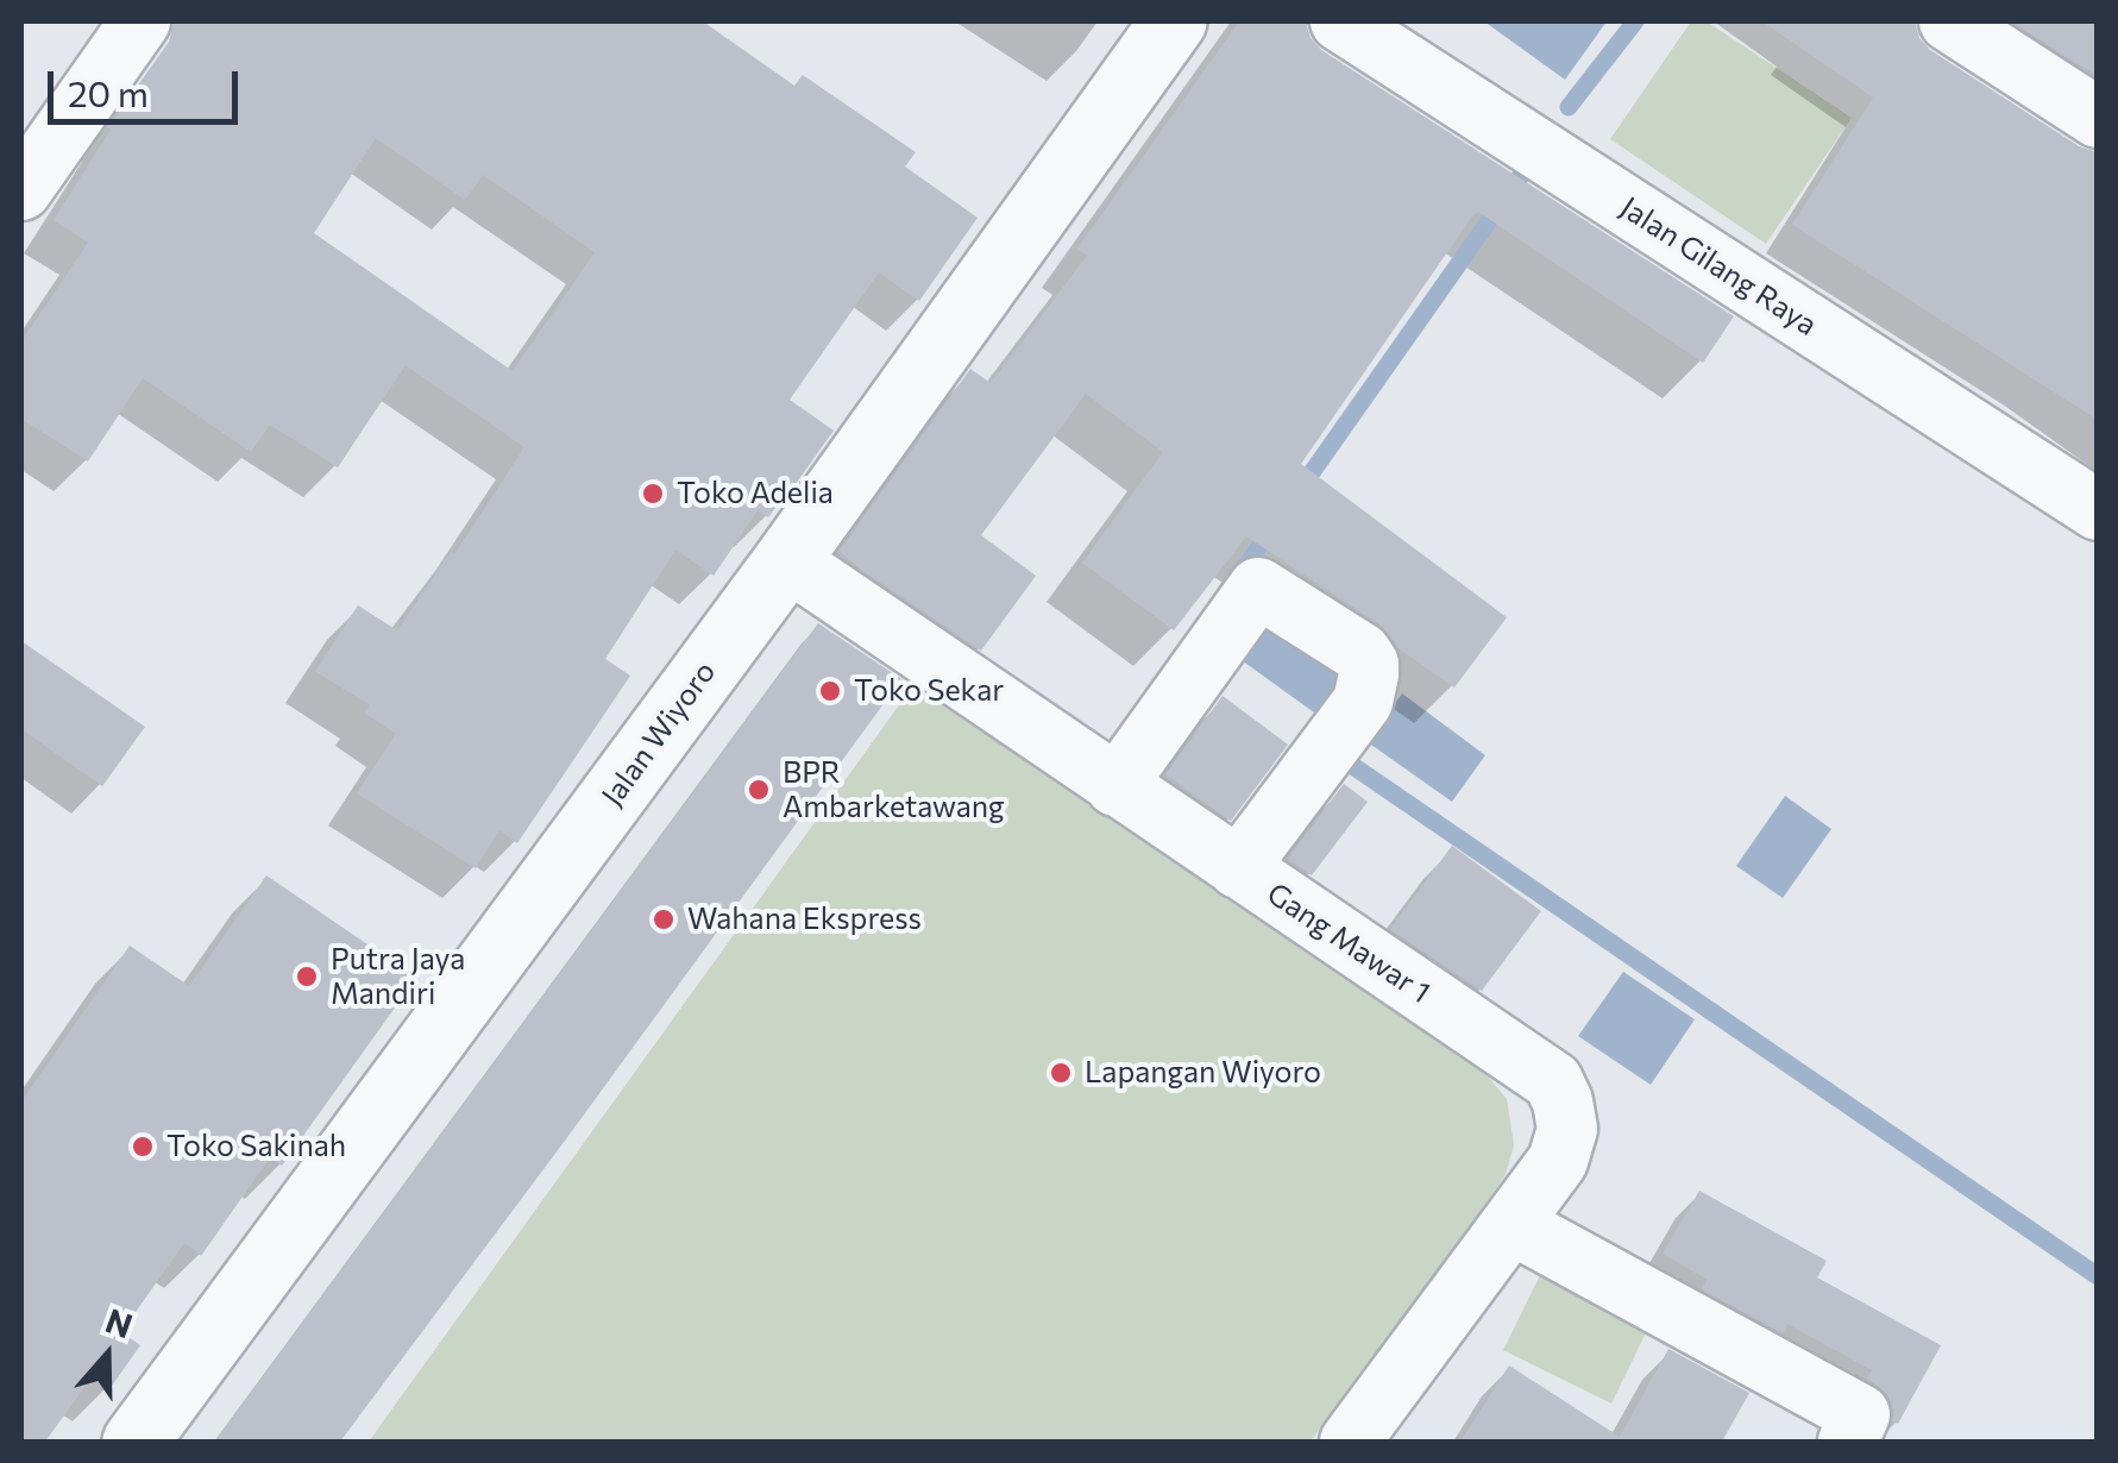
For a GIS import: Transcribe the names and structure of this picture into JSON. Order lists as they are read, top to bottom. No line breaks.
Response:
{"streets":{"street":["Jalan Gilang Raya","Jalan Wiyoro","Gang Mawar 1"]},"crossings":[["Jalan Wiyoro","Gang Mawar 1"]],"places":["Toko Adelia","Toko Sekar","BPR Ambarketawang","Wahana Ekspress","Putra Jaya Mandiri","Lapangan Wiyoro","Toko Sakinah"],"scale_bar":"20 m","north":"top"}
